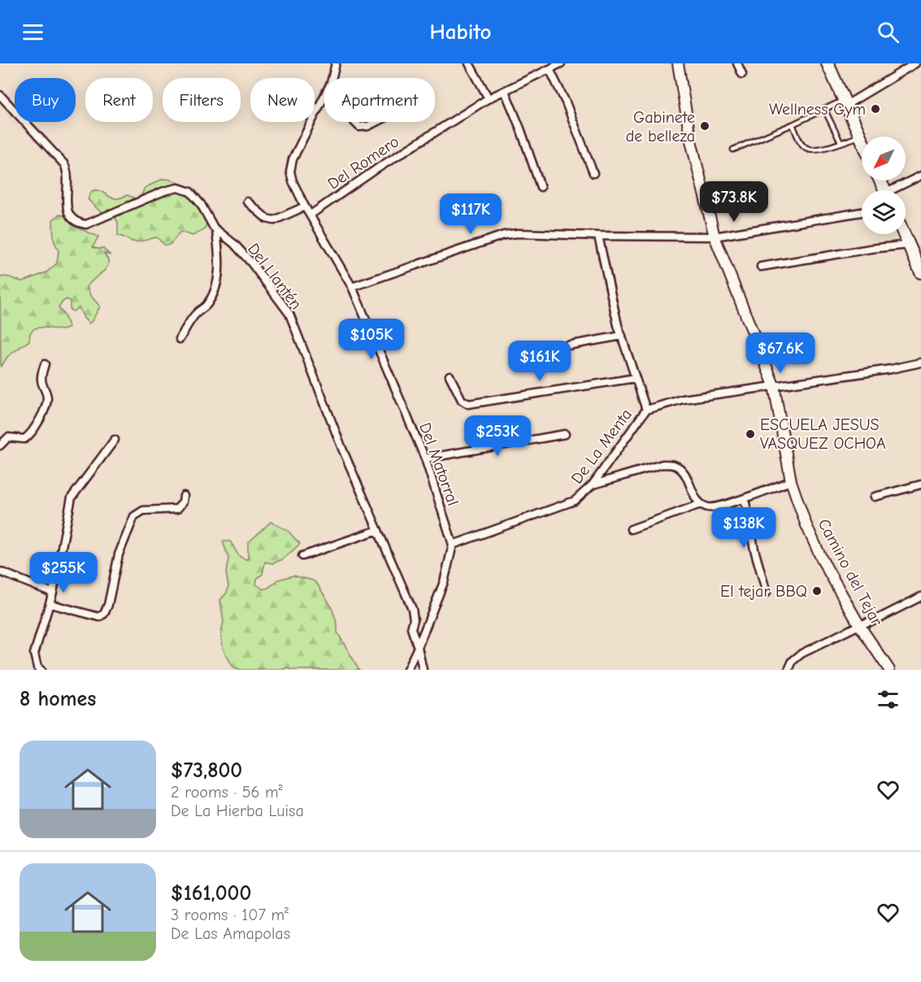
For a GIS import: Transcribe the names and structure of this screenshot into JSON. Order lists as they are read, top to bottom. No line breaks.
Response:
{"streets":{"street":["Del Romero","Del Llantén","De La Menta","Del Matorral","Camino del Tejar"]},"crossings":[["Del Romero","Del Matorral"],["De La Menta","Del Matorral"],["De La Menta","Camino del Tejar"]],"places":["Wellness Gym","Gabinete de belleza","ESCUELA JESUS VASQUEZ OCHOA","El tejar BBQ"],"north":"bottom left","page":{"header":"Habito","chip":["Buy","Rent","Filters","New","Apartment"],"price":["$73.8K","$117K","$105K","$67.6K","$161K","$253K","$138K","$255K"],"heading":"8 homes","list":[{"name":"$73,800","note":"2 rooms · 56 m² · De La Hierba Luisa"},{"name":"$161,000","note":"3 rooms · 107 m² · De Las Amapolas"}]}}
